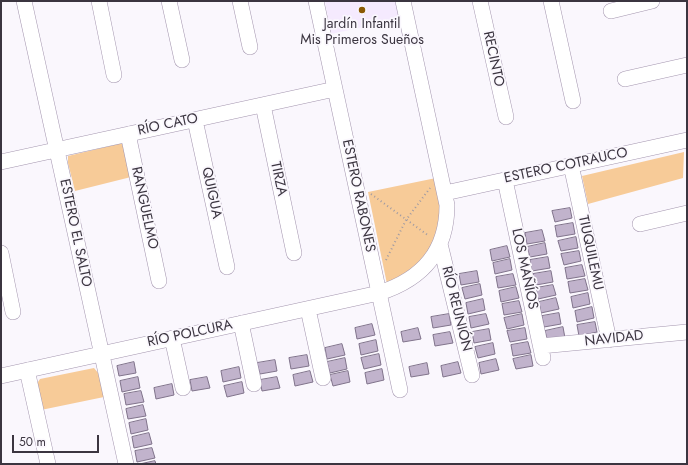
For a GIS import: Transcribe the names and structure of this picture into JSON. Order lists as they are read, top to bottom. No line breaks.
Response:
{"streets":{"street":["RECINTO","RÍO CATO","ESTERO COTRAUCO","TIRZA","QUIGUA","ESTERO RABONES","RANGUELMO","ESTERO EL SALTO","TIUQUILEMU","LOS MAÑÍOS","RÍO REUNIÓN","RÍO POLCURA","NAVIDAD"]},"crossings":[["RÍO CATO","TIRZA"],["RÍO CATO","QUIGUA"],["RÍO CATO","ESTERO RABONES"],["RÍO CATO","RANGUELMO"],["RÍO CATO","ESTERO EL SALTO"],["ESTERO COTRAUCO","TIUQUILEMU"],["ESTERO COTRAUCO","LOS MAÑÍOS"],["ESTERO COTRAUCO","RÍO POLCURA"],["ESTERO RABONES","RÍO POLCURA"],["ESTERO EL SALTO","RÍO POLCURA"],["TIUQUILEMU","NAVIDAD"],["LOS MAÑÍOS","NAVIDAD"],["RÍO REUNIÓN","RÍO POLCURA"]],"places":["Jardín Infantil Mis Primeros Sueños"],"scale_bar":"50 m"}
